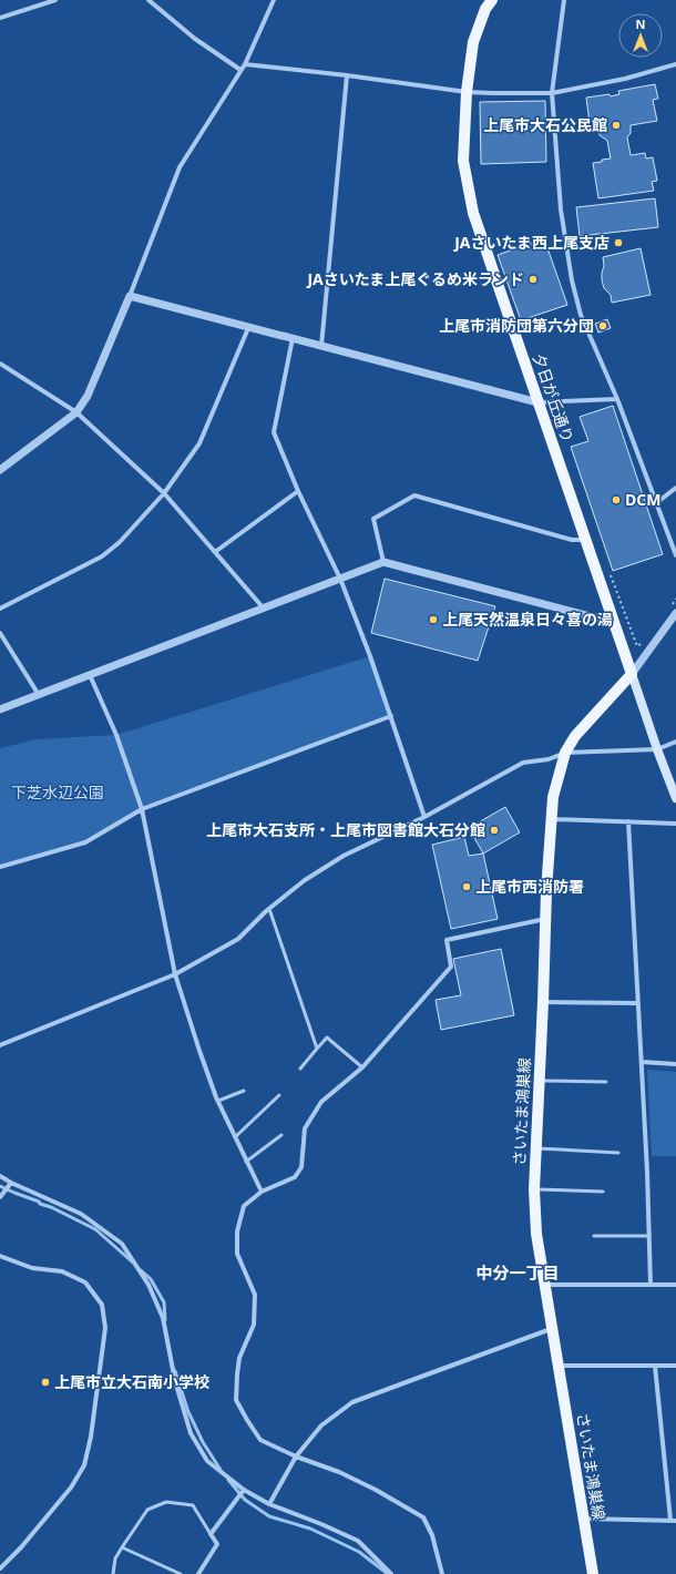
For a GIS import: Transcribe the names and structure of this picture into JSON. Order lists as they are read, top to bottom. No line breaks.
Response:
{"streets":{"main road":["夕日が丘通り","さいたま鴻巣線"]},"crossings":[["夕日が丘通り","さいたま鴻巣線"]],"districts":["中分一丁目"],"parks":["下芝水辺公園"],"places":["上尾市大石公民館","JAさいたま西上尾支店","JAさいたま上尾ぐるめ米ランド","上尾市消防団第六分団","DCM","上尾天然温泉日々喜の湯","上尾市大石支所・上尾市図書館大石分館","上尾市西消防署","上尾市立大石南小学校"],"north":"top"}
